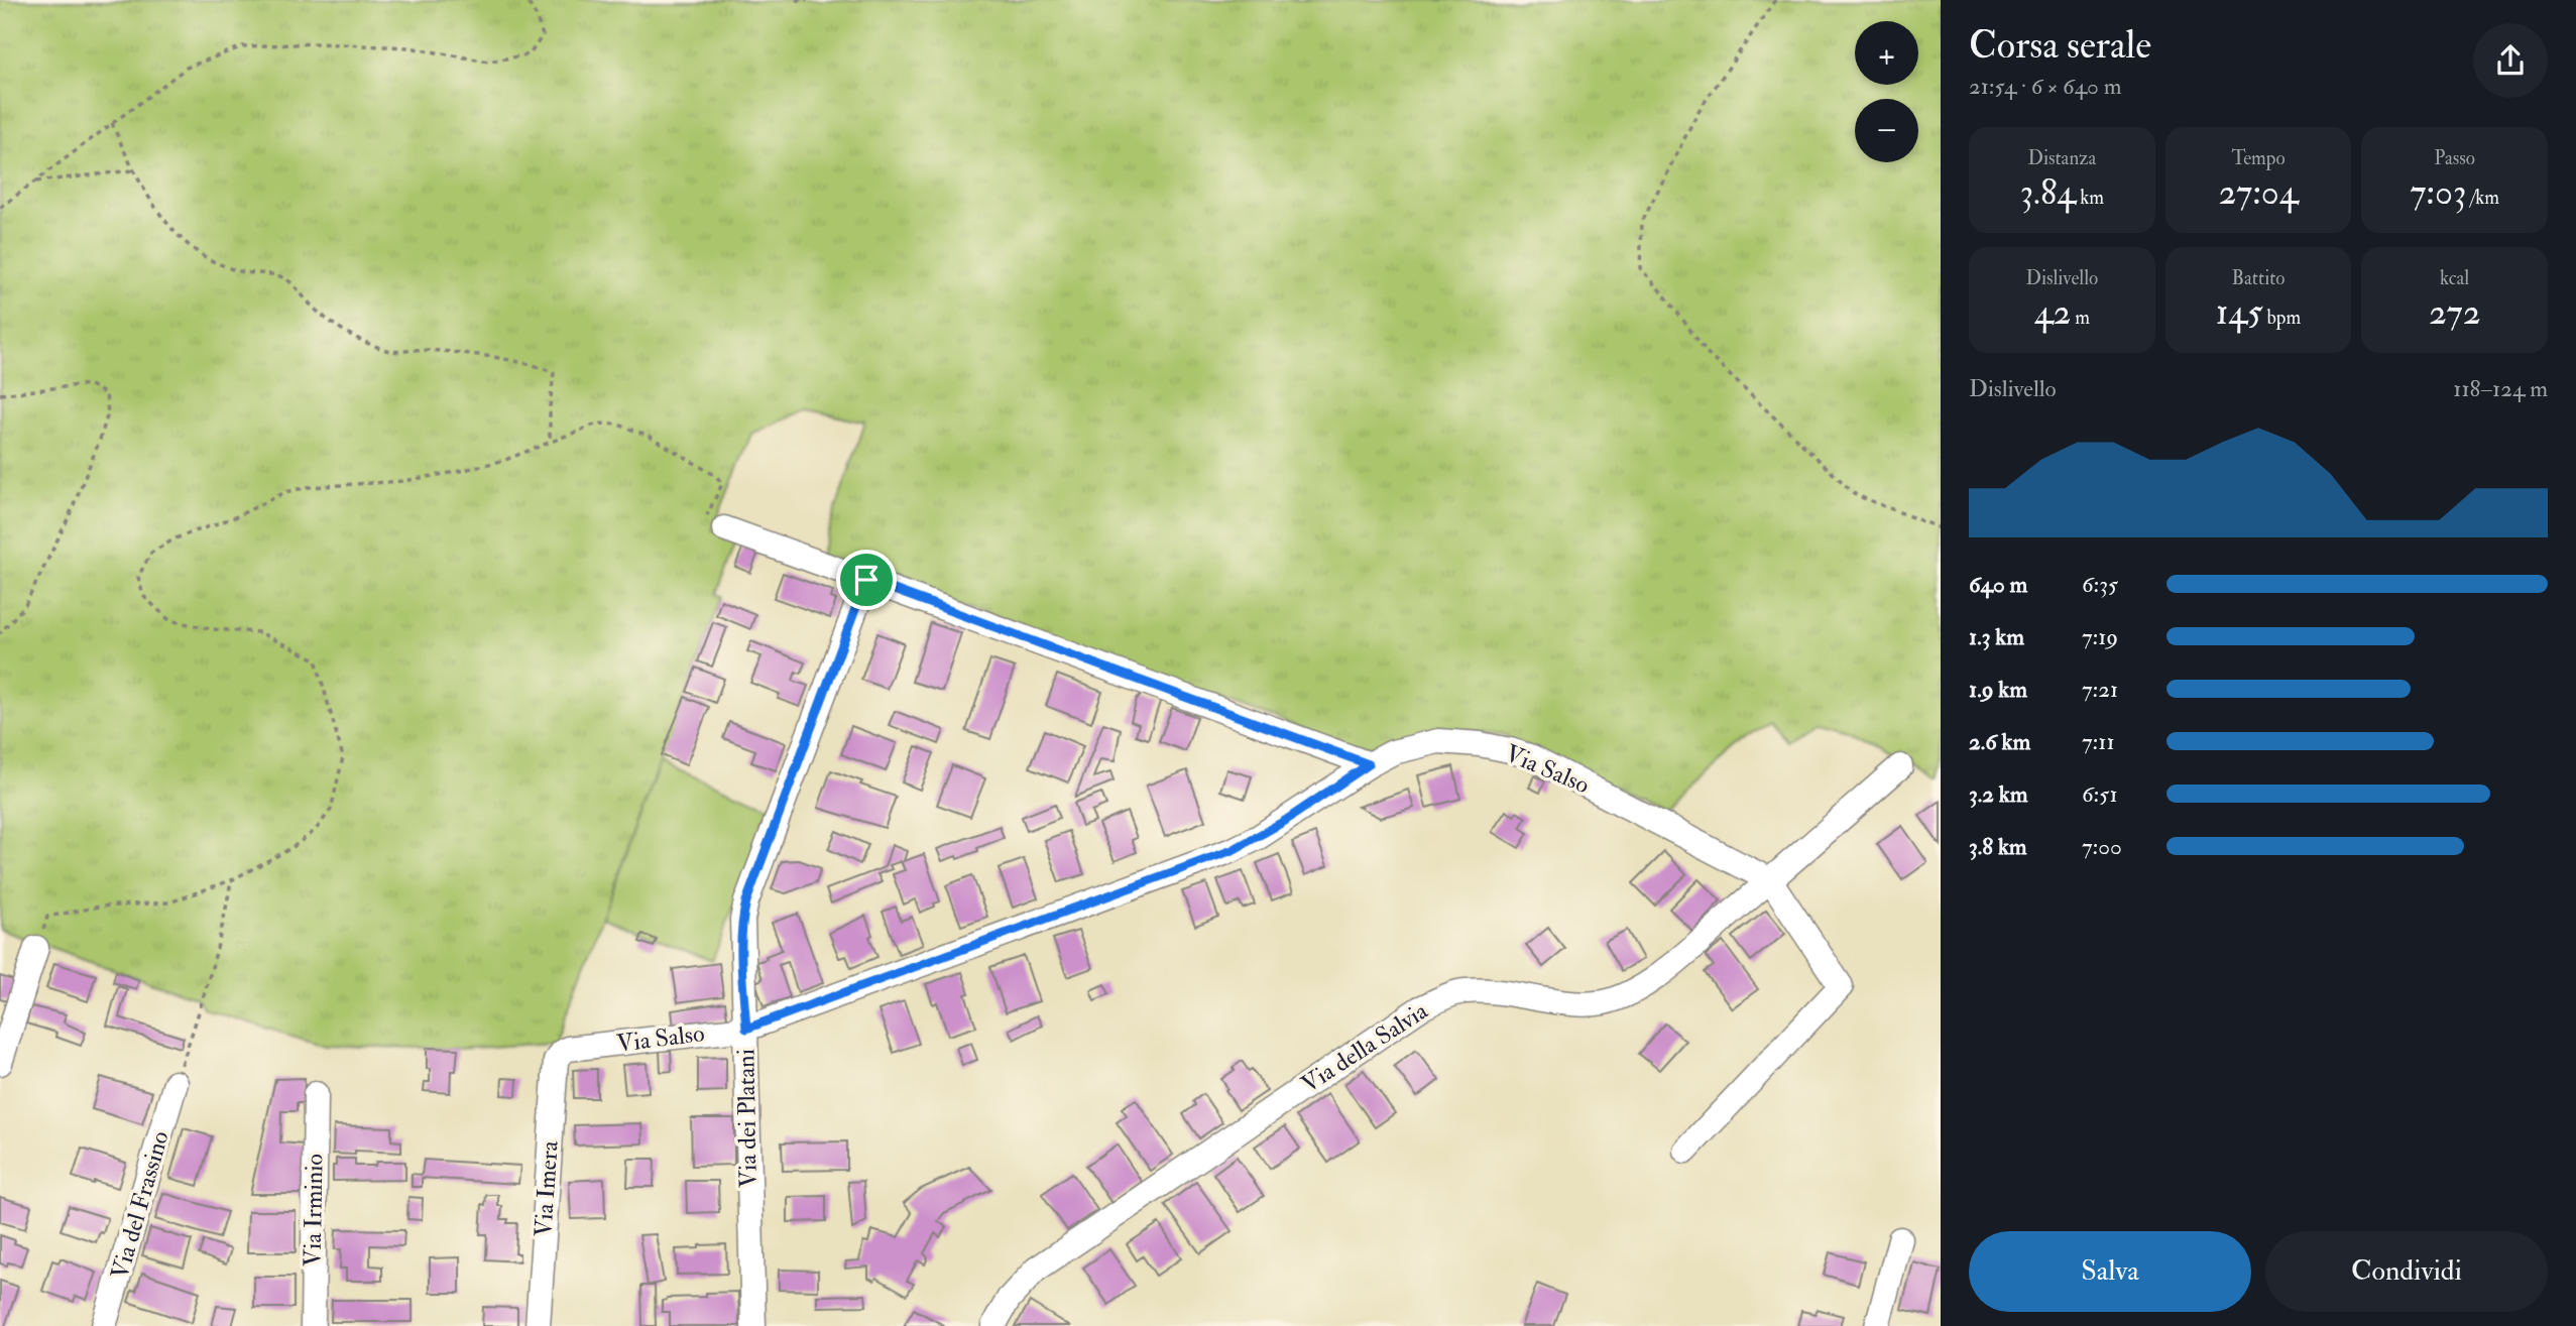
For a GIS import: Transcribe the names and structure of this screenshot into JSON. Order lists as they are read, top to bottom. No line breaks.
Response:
{"streets":{"street":["Via Salso","Via della Salvia","Via dei Platani","Via Imera","Via del Frassino","Via Irminio"]},"crossings":[["Via Salso","Via della Salvia"],["Via Salso","Via dei Platani"],["Via Salso","Via Imera"]],"page":{"heading":["Corsa serale","21:54 · 6 × 640 m"],"map_buttons":["+","−"],"stats":[["Distanza","3.84 km"],["Tempo","27:04"],["Passo","7:03 /km"],["Dislivello","42 m"],["Battito","145 bpm"],["kcal","272"]],"chart":["Dislivello","118–124 m"],"list":[{"name":"640 m","note":"6:35"},{"name":"1.3 km","note":"7:19"},{"name":"1.9 km","note":"7:21"},{"name":"2.6 km","note":"7:11"},{"name":"3.2 km","note":"6:51"},{"name":"3.8 km","note":"7:00"}],"buttons":["Salva","Condividi"]}}
